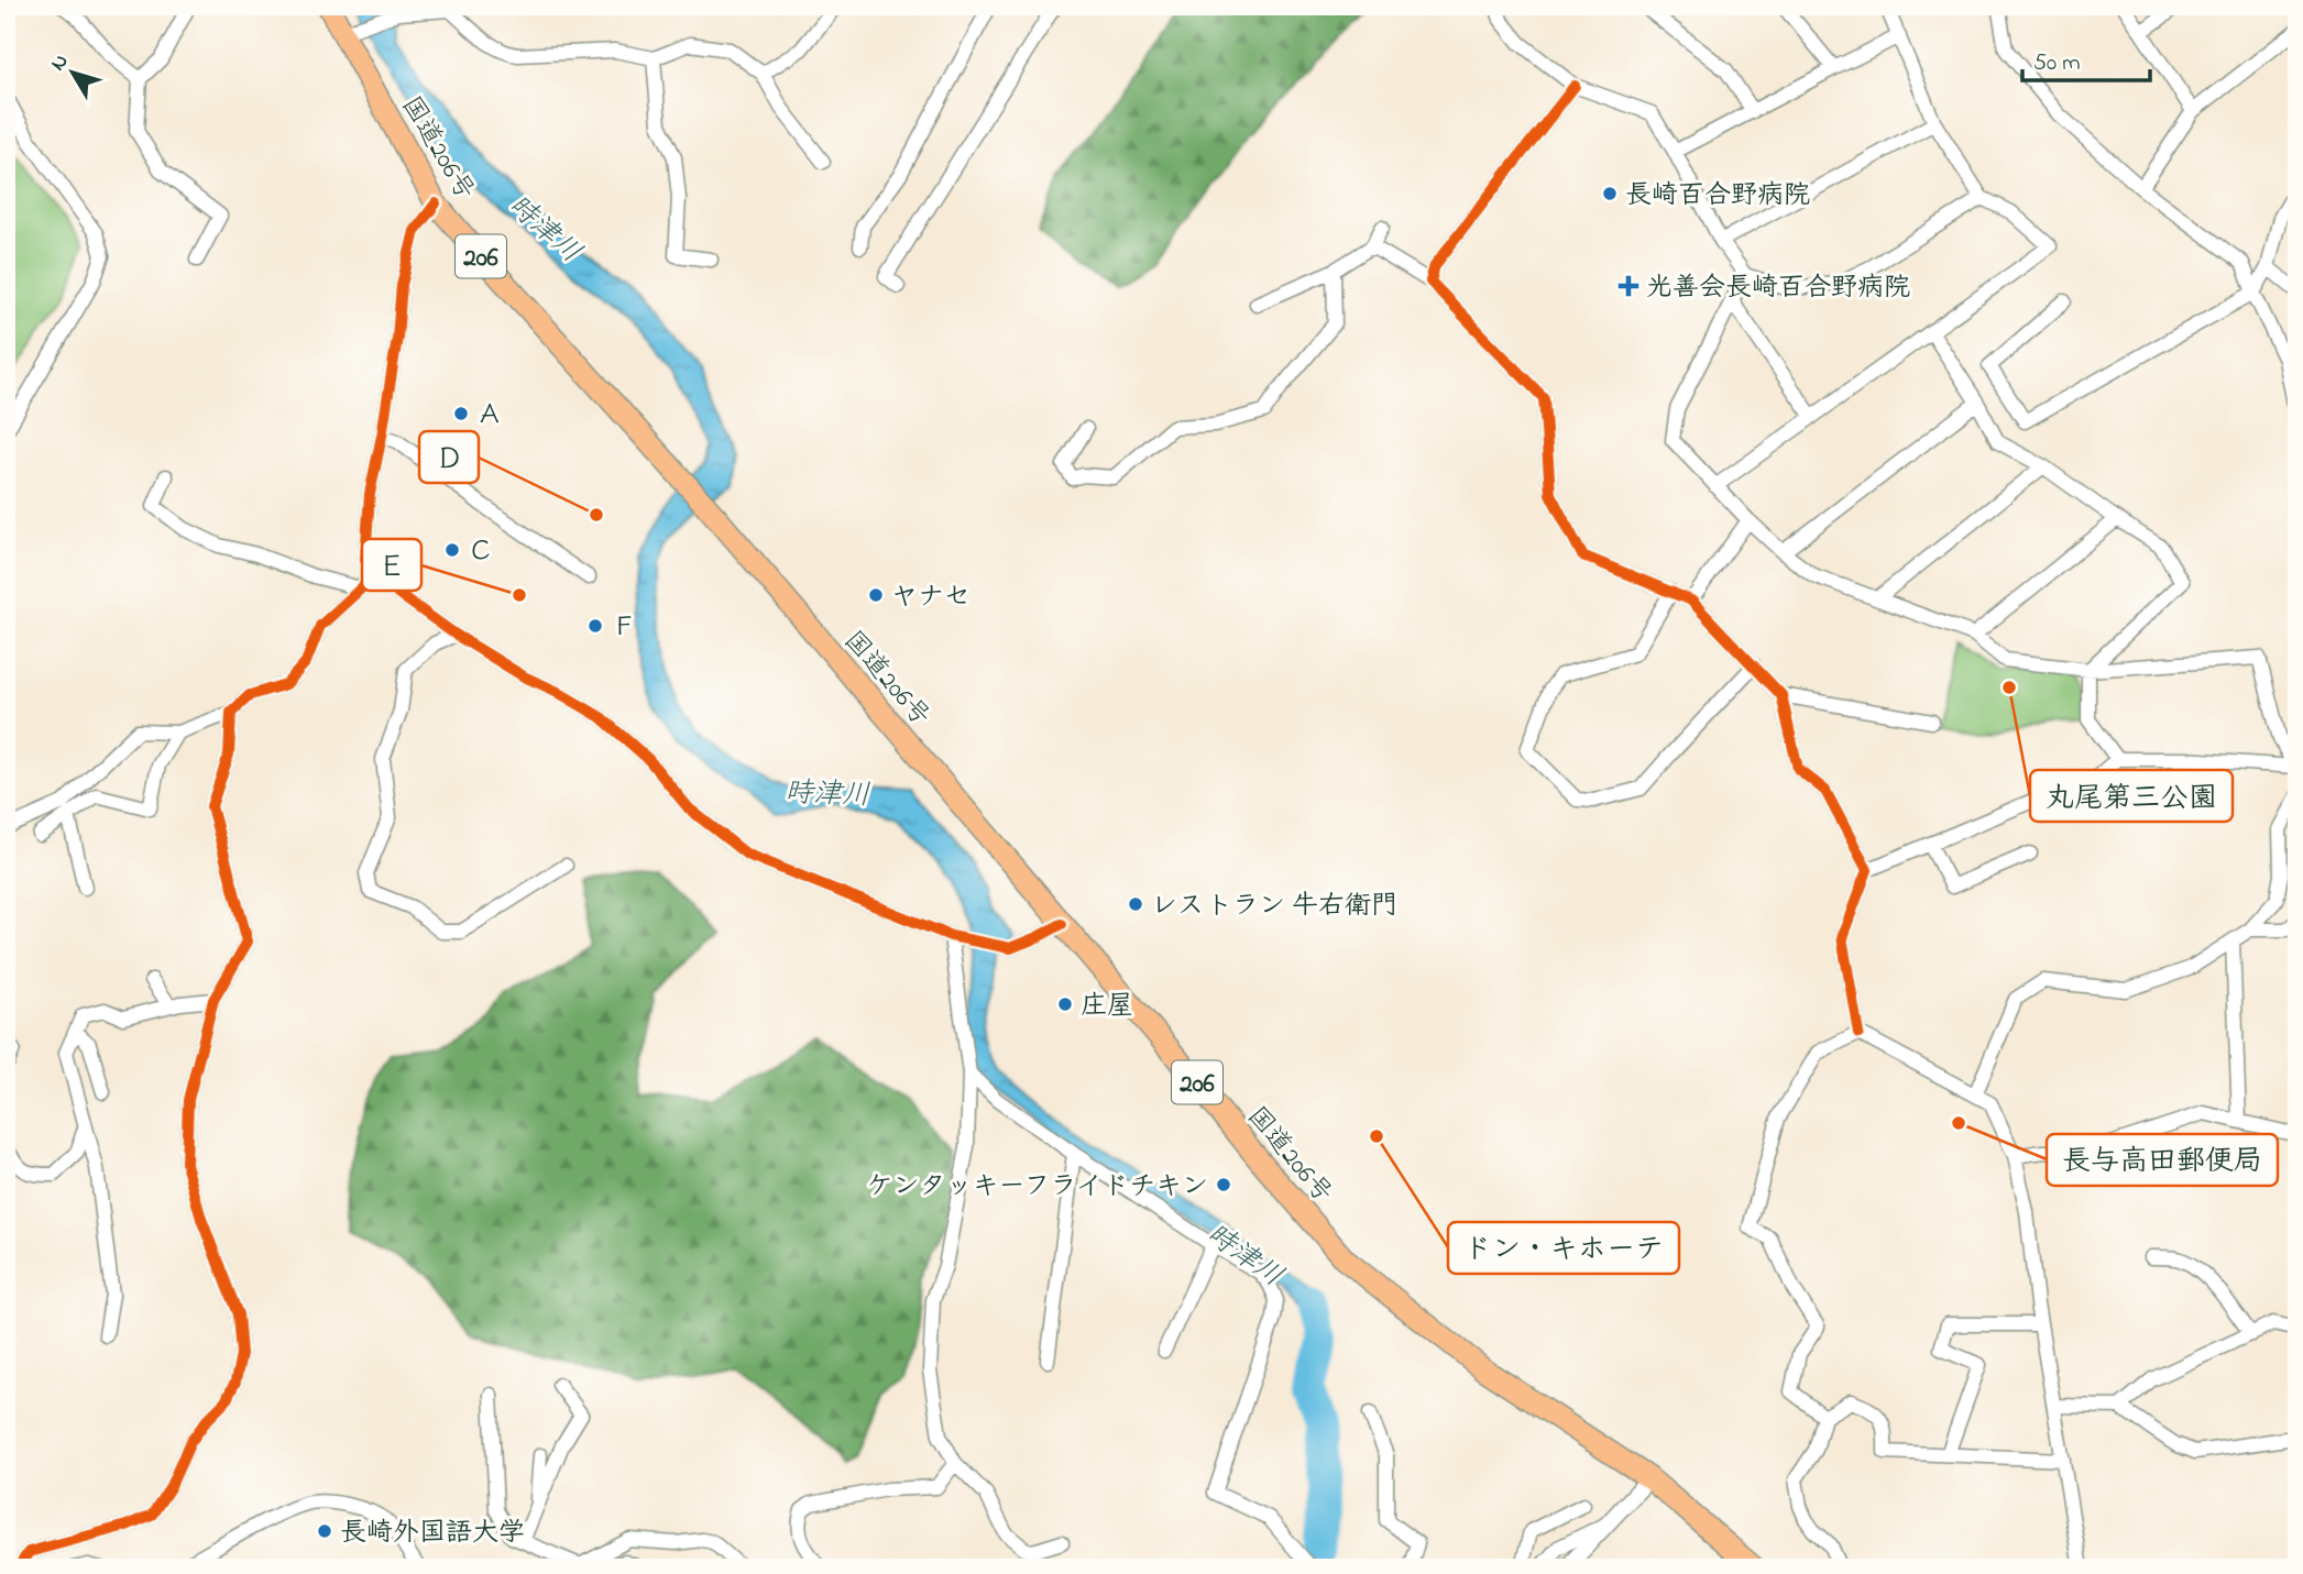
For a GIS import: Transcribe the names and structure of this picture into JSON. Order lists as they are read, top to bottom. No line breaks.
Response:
{"streets":{"highway":["国道206号","206"]},"water":["時津川"],"places":{"other":["長崎百合野病院","Ａ","Ｄ","Ｃ","Ｅ","ヤナセ","Ｆ","丸尾第三公園","レストラン 牛右衛門","庄屋","長与高田郵便局","ドン・キホーテ","ケンタッキーフライドチキン","長崎外国語大学"],"health":["光善会長崎百合野病院"]},"scale_bar":"50 m","north":"top left"}
